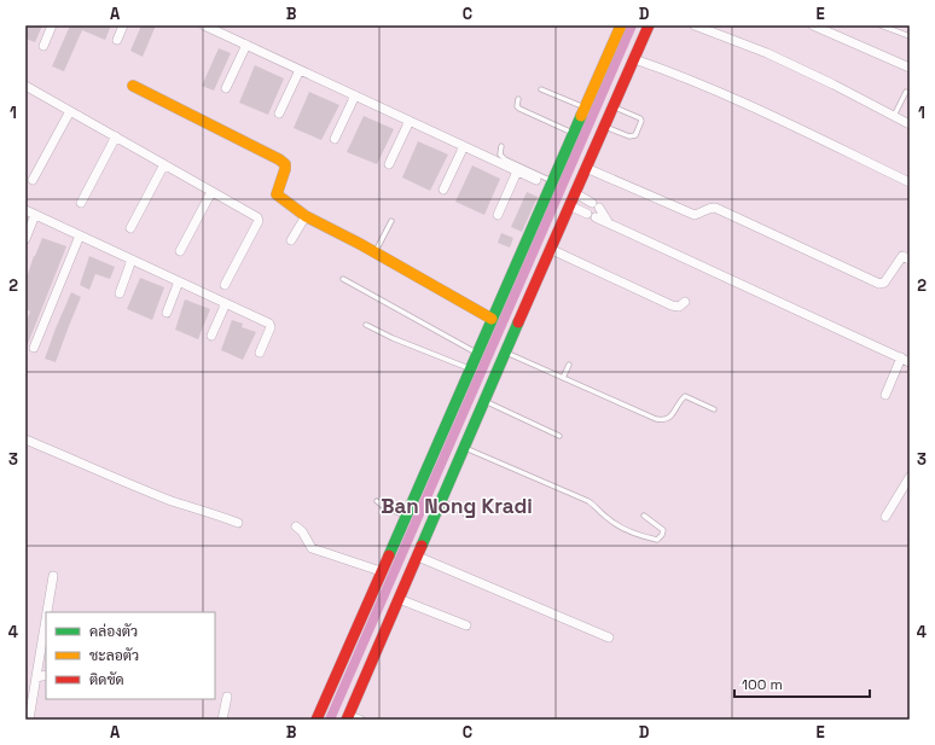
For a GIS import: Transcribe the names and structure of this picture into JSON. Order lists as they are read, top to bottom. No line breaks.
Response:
{"districts":["Ban Nong Kradi"],"legend":["คล่องตัว","ชะลอตัว","ติดขัด"],"scale_bar":"100 m","grid":{"columns":["A","B","C","D","E"],"rows":["1","2","3","4"]}}
